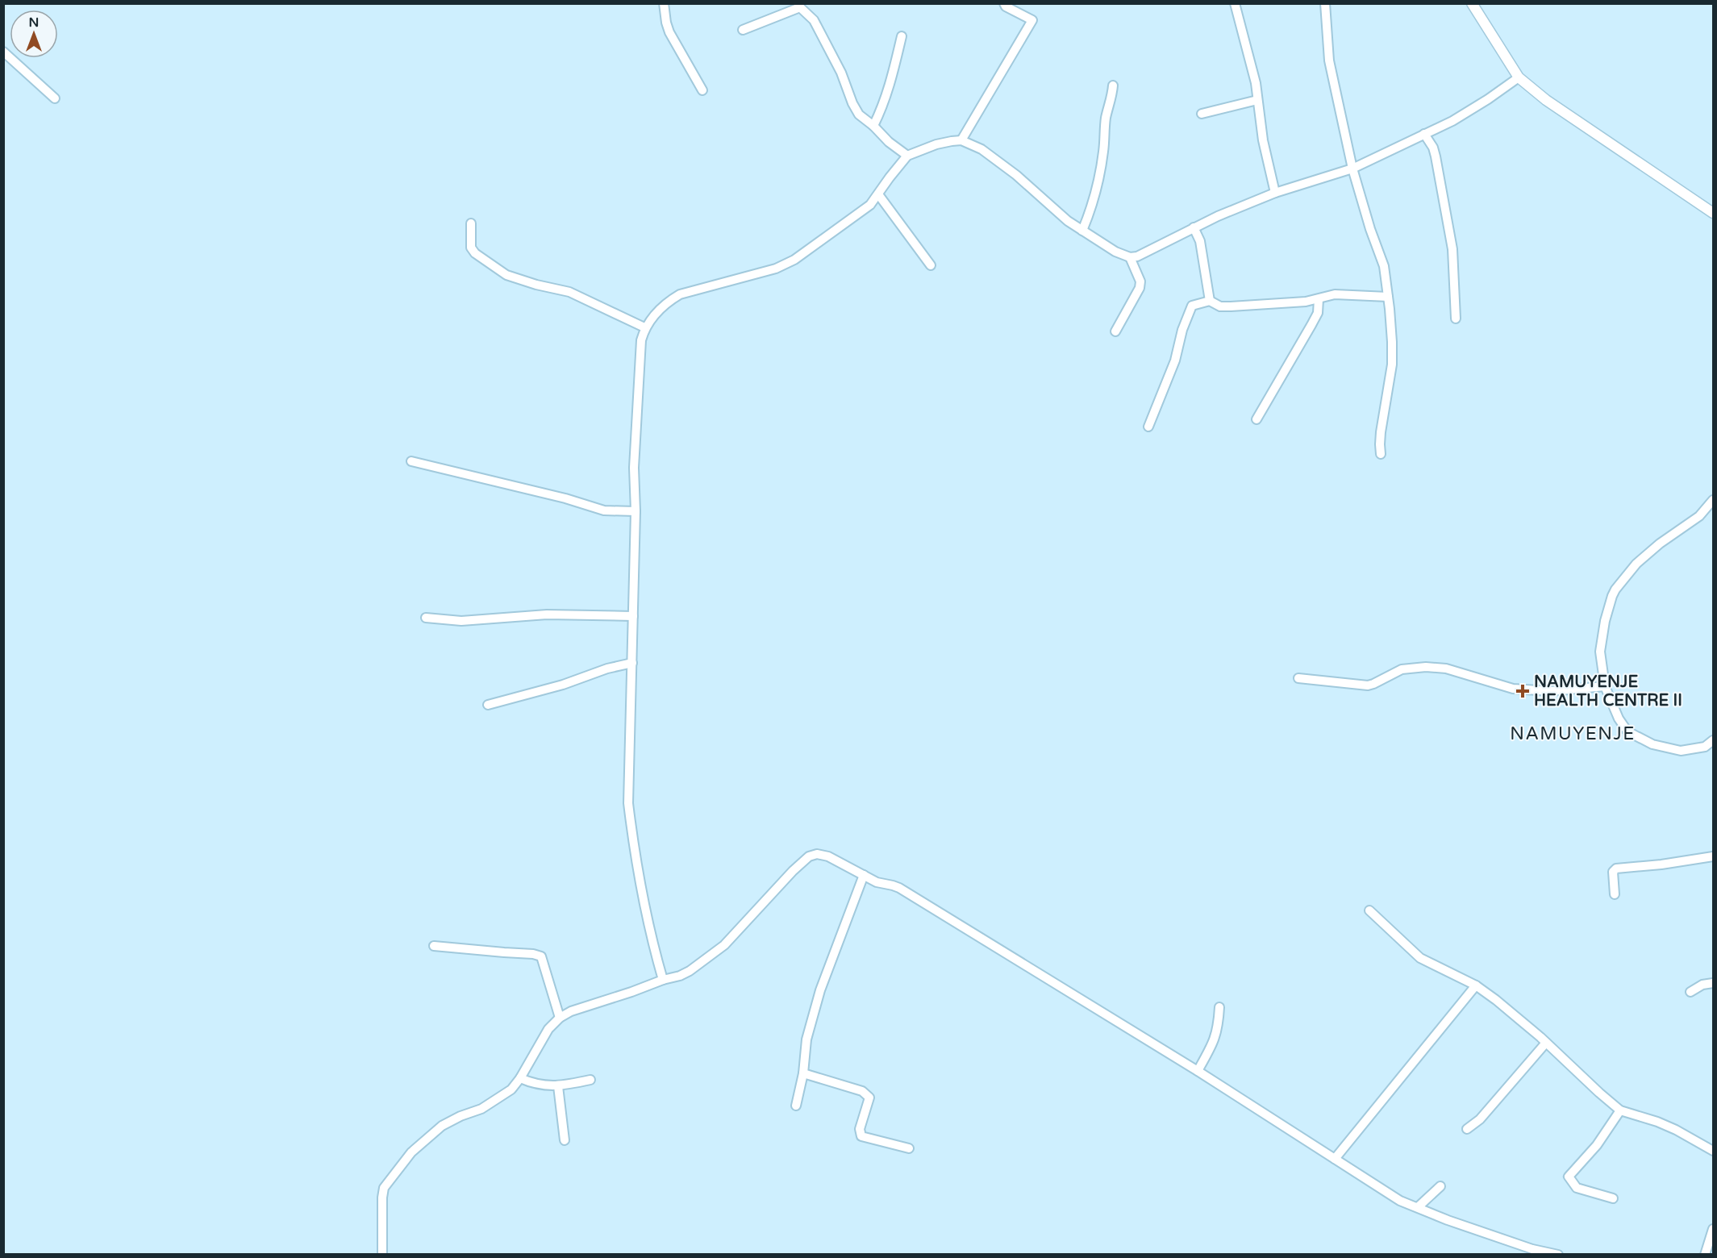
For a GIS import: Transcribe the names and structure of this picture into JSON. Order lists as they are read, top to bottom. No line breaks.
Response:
{"districts":["NAMUYENJE"],"places":{"health":["NAMUYENJE HEALTH CENTRE II"]},"north":"top"}
